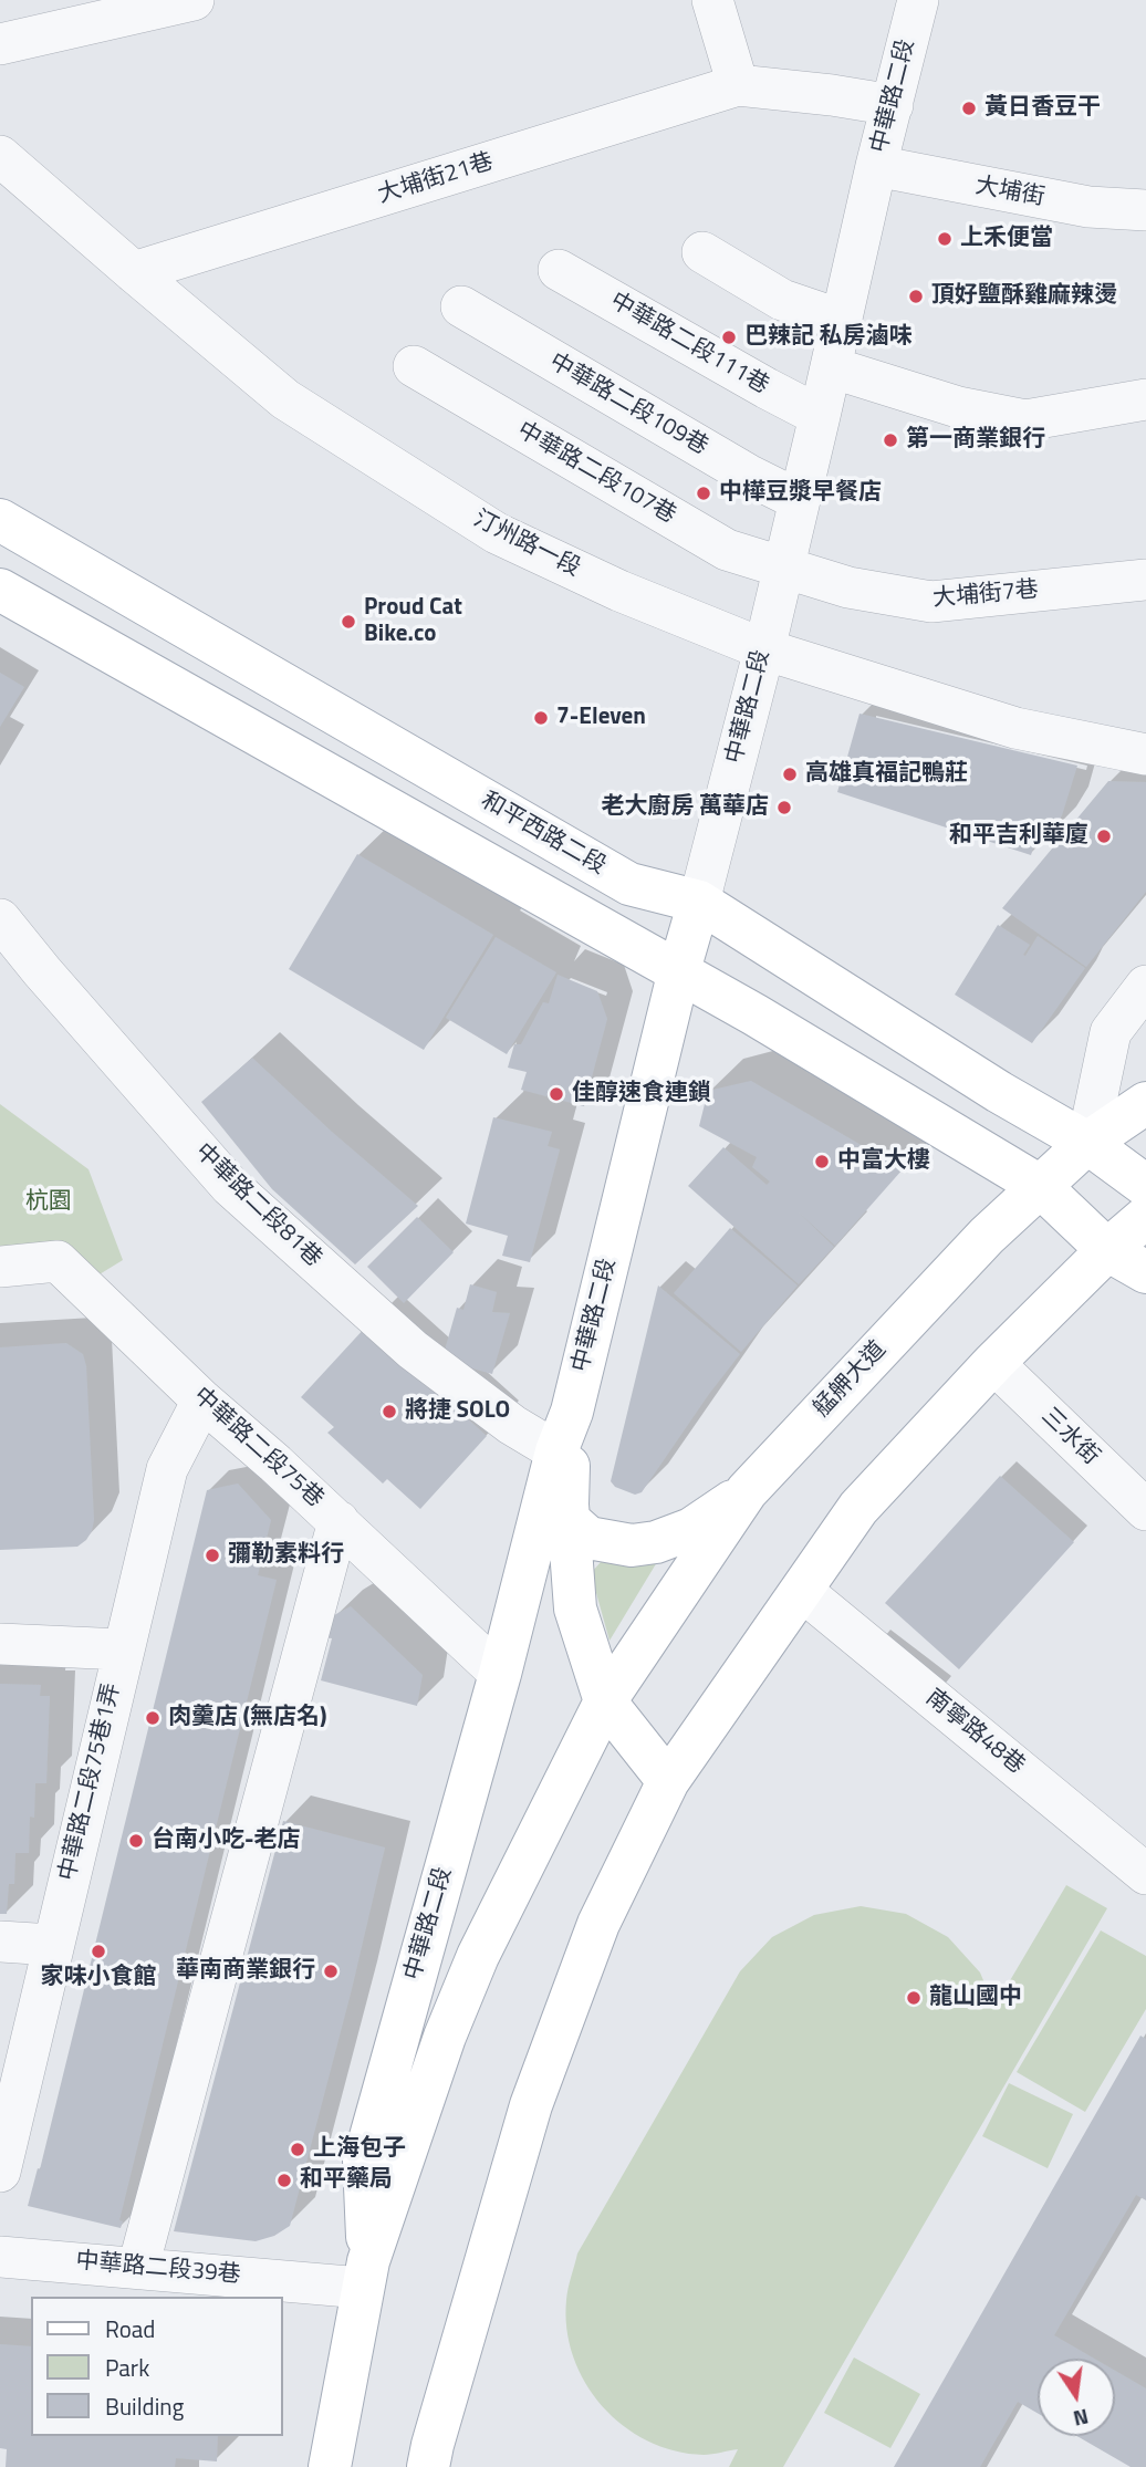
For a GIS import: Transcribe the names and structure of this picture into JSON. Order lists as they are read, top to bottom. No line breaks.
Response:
{"streets":{"main road":["中華路二段","和平西路二段","艋舺大道"],"street":["大埔街21巷","大埔街","中華路二段111巷","中華路二段109巷","中華路二段107巷","汀州路一段","大埔街7巷","中華路二段81巷","三水街","中華路二段75巷","南寧路48巷","中華路二段75巷1弄","中華路二段39巷"]},"crossings":[["中華路二段","大埔街"],["中華路二段","中華路二段111巷"],["中華路二段","中華路二段109巷"],["中華路二段","中華路二段107巷"],["中華路二段","汀州路一段"],["中華路二段","大埔街7巷"],["中華路二段","和平西路二段"],["中華路二段","中華路二段81巷"],["中華路二段","艋舺大道"],["中華路二段","中華路二段75巷"],["中華路二段","中華路二段39巷"],["大埔街21巷","汀州路一段"],["中華路二段107巷","大埔街7巷"],["和平西路二段","艋舺大道"],["中華路二段75巷","中華路二段75巷1弄"]],"parks":["杭園"],"places":["黃日香豆干","上禾便當","頂好鹽酥雞麻辣燙","巴辣記 私房滷味","第一商業銀行","中樺豆漿早餐店","Proud Cat Bike.co","7-Eleven","高雄真福記鴨莊","老大廚房 萬華店","和平吉利華廈","佳醇速食連鎖","中富大樓","將捷 SOLO","彌勒素料行","肉羹店 (無店名)","台南小吃-老店","家味小食館","華南商業銀行","龍山國中","上海包子","和平藥局"],"legend":["Road","Park","Building"],"north":"bottom"}
